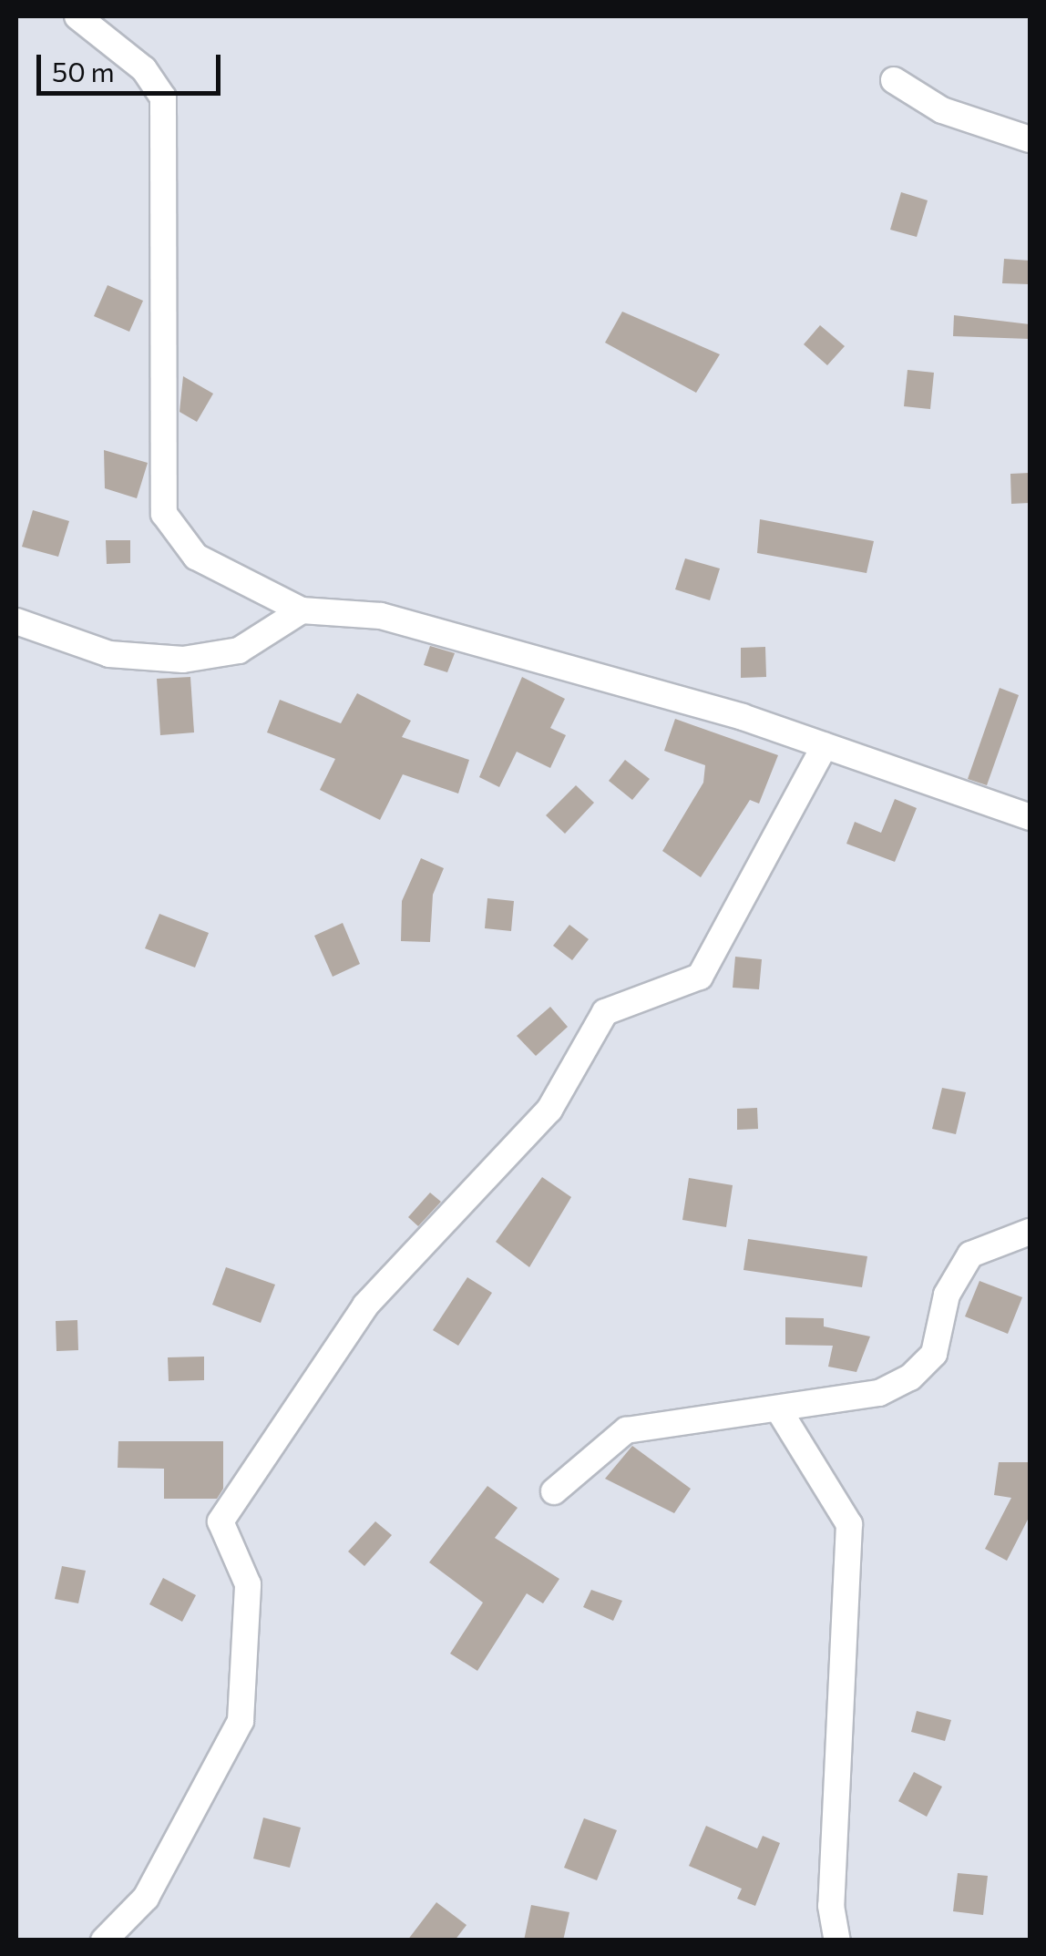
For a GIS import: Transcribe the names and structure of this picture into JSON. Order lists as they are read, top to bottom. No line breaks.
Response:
{"scale_bar":"50 m"}
